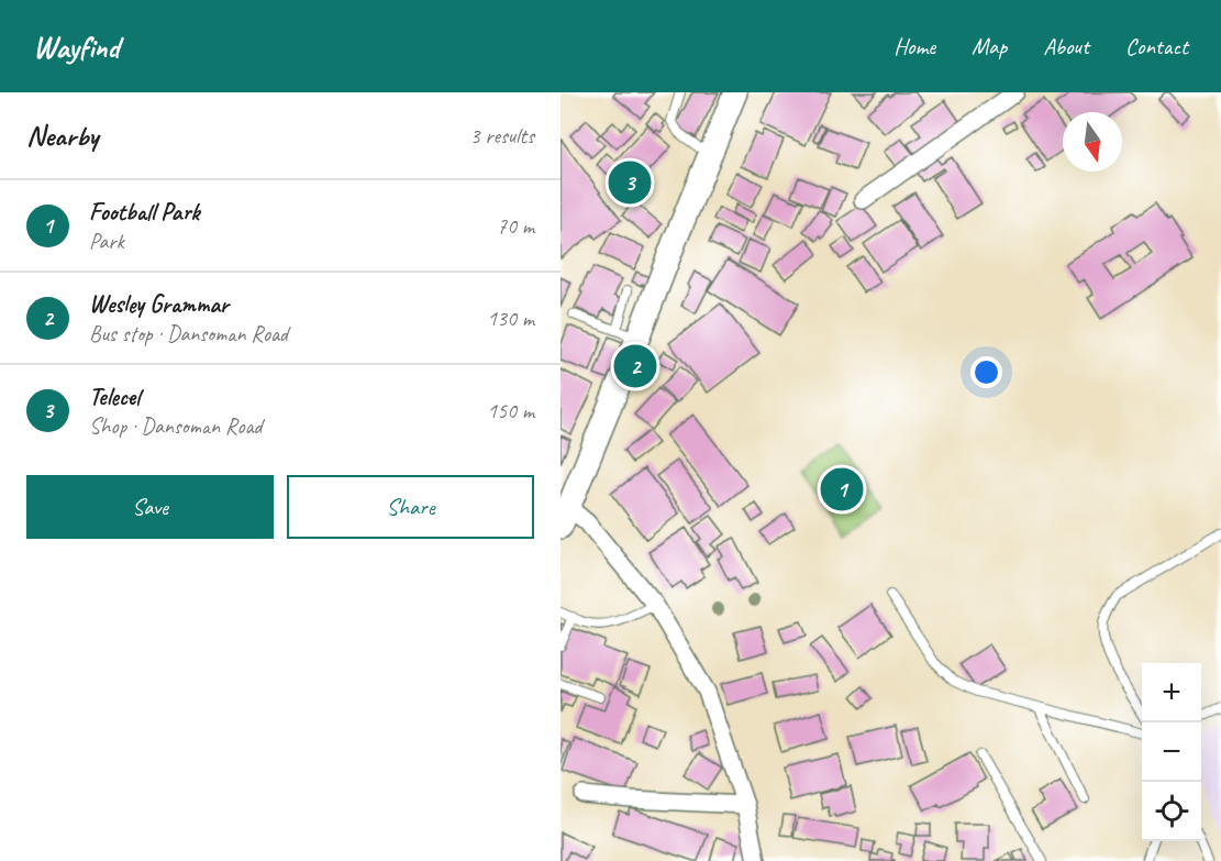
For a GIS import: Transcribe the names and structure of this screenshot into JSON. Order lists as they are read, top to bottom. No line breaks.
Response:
{"north":"bottom","page":{"header":"Wayfind","nav":["Home","Map","About","Contact"],"heading":["Nearby","3 results"],"pins":["3","2","1"],"list":[{"mark":"1","name":"Football Park","note":"Park","value":"70 m"},{"mark":"2","name":"Wesley Grammar","note":"Bus stop · Dansoman Road","value":"130 m"},{"mark":"3","name":"Telecel","note":"Shop · Dansoman Road","value":"150 m"}],"buttons":["Save","Share"],"map_buttons":["+","−"]}}
